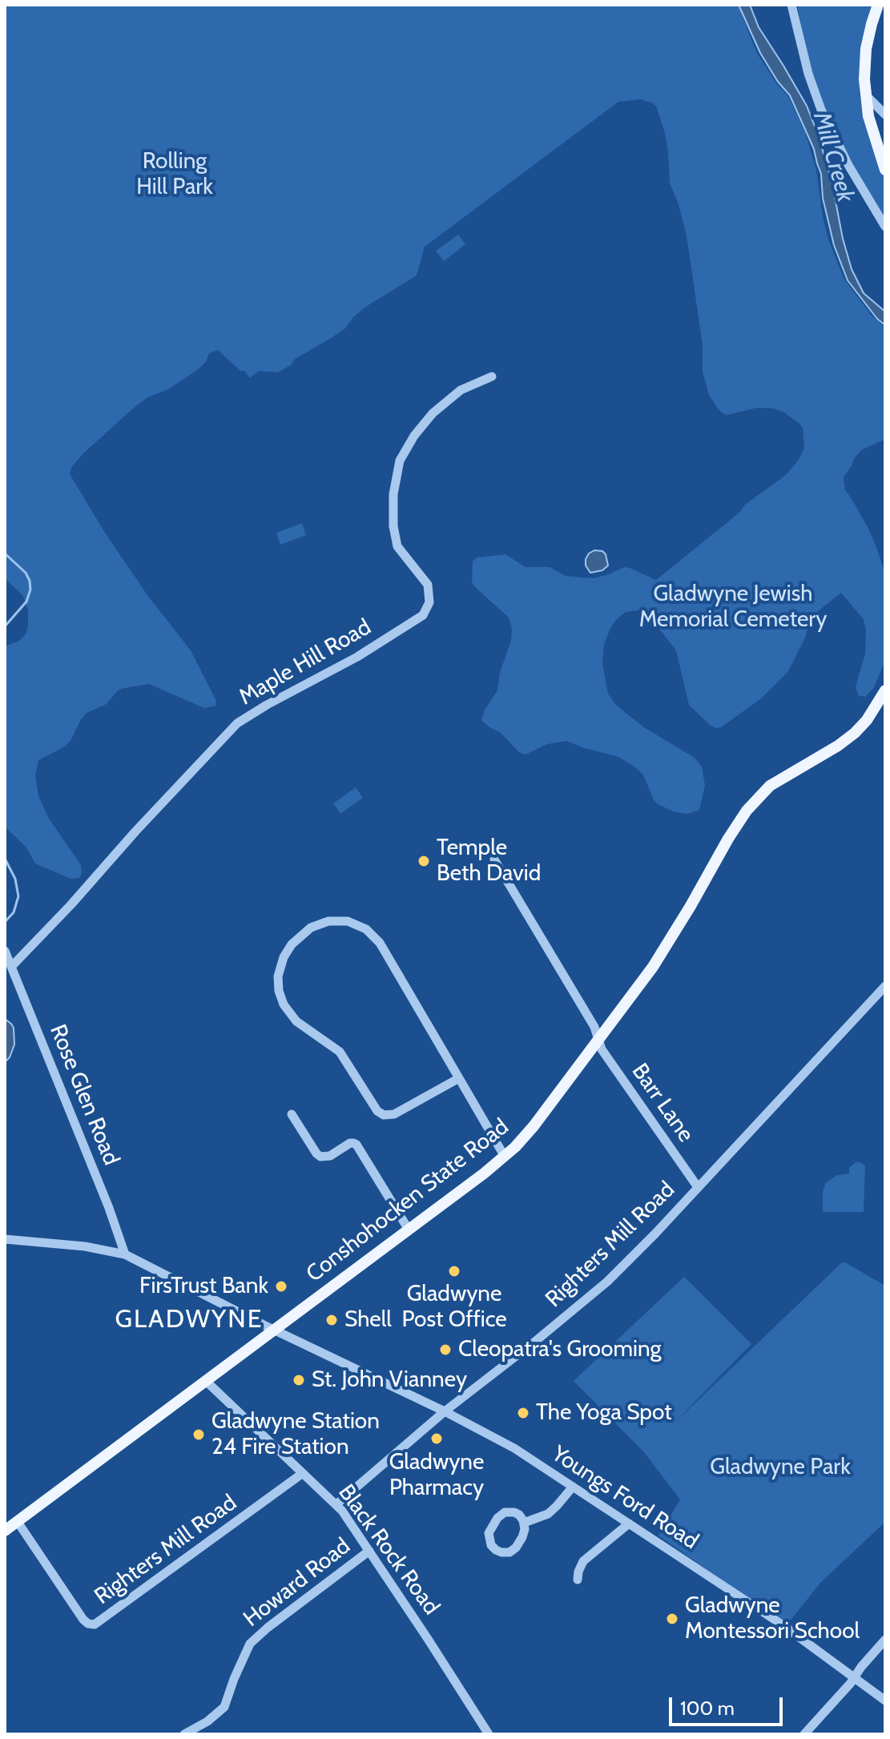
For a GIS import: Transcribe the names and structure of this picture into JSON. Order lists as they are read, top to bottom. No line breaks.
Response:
{"streets":{"main road":["Conshohocken State Road"],"street":["Maple Hill Road","Rose Glen Road","Barr Lane","Righters Mill Road","Youngs Ford Road","Black Rock Road","Howard Road"]},"crossings":[["Maple Hill Road","Rose Glen Road"],["Rose Glen Road","Youngs Ford Road"],["Barr Lane","Conshohocken State Road"],["Barr Lane","Righters Mill Road"],["Conshohocken State Road","Righters Mill Road"],["Conshohocken State Road","Youngs Ford Road"],["Conshohocken State Road","Black Rock Road"],["Righters Mill Road","Youngs Ford Road"],["Righters Mill Road","Black Rock Road"],["Black Rock Road","Howard Road"]],"districts":["GLADWYNE"],"water":["Mill Creek"],"parks":["Rolling Hill Park","Gladwyne Jewish Memorial Cemetery","Gladwyne Park"],"places":["Temple Beth David","Gladwyne Post Office","FirsTrust Bank","Shell","Cleopatra's Grooming","St. John Vianney","The Yoga Spot","Gladwyne Station 24 Fire Station","Gladwyne Pharmacy","Gladwyne Montessori School"],"scale_bar":"100 m"}
